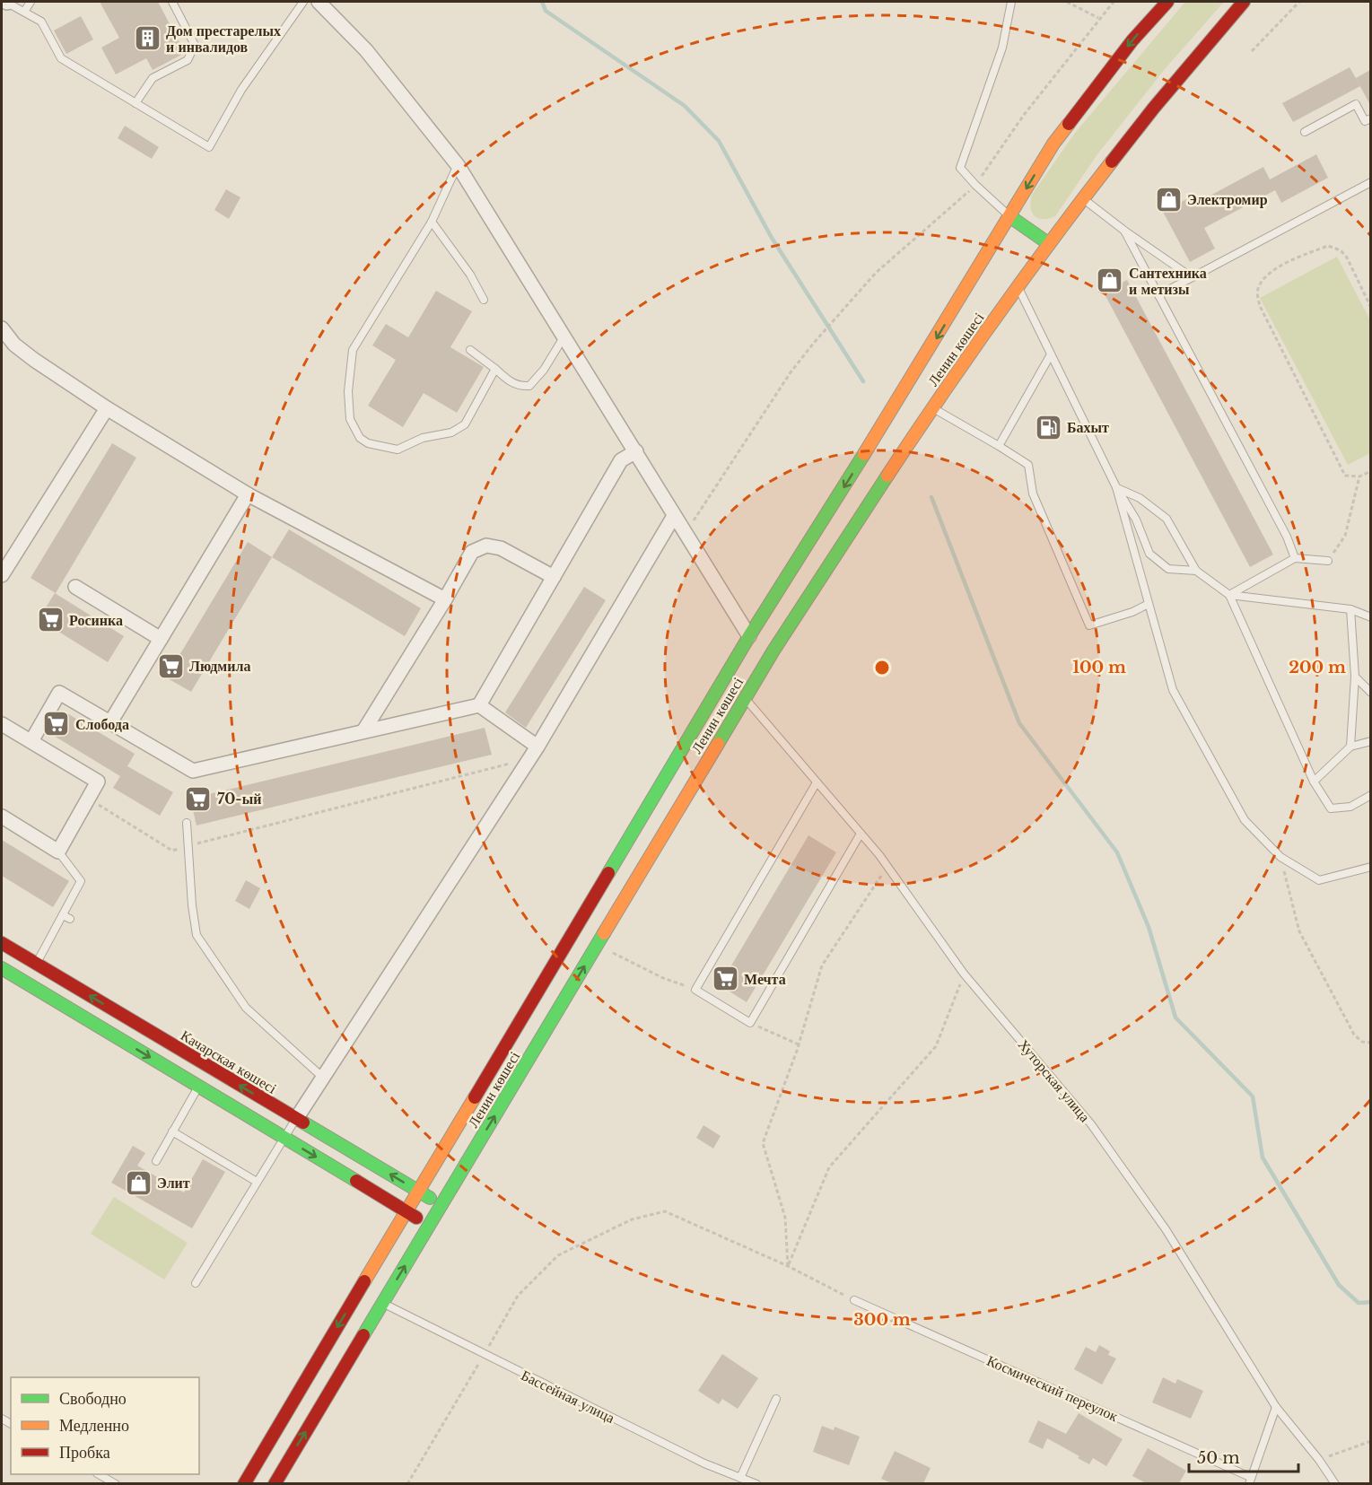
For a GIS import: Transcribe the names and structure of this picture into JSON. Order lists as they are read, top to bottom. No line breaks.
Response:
{"streets":{"main road":["Ленин көшесі","Качарская көшесі"],"lane":["Хуторская улица","Космический переулок","Бассейная улица"]},"crossings":[["Ленин көшесі","Качарская көшесі"],["Ленин көшесі","Хуторская улица"],["Ленин көшесі","Бассейная улица"]],"places":{"building":["Дом престарелых и инвалидов"],"shop":["Электромир","Сантехника и метизы","Элит"],"fuel station":["Бахыт"],"supermarket":["Росинка","Людмила","Слобода","70-ый","Мечта"]},"legend":["Свободно","Медленно","Пробка"],"scale_bar":"50 m","rings":["100 m","200 m","300 m"]}
